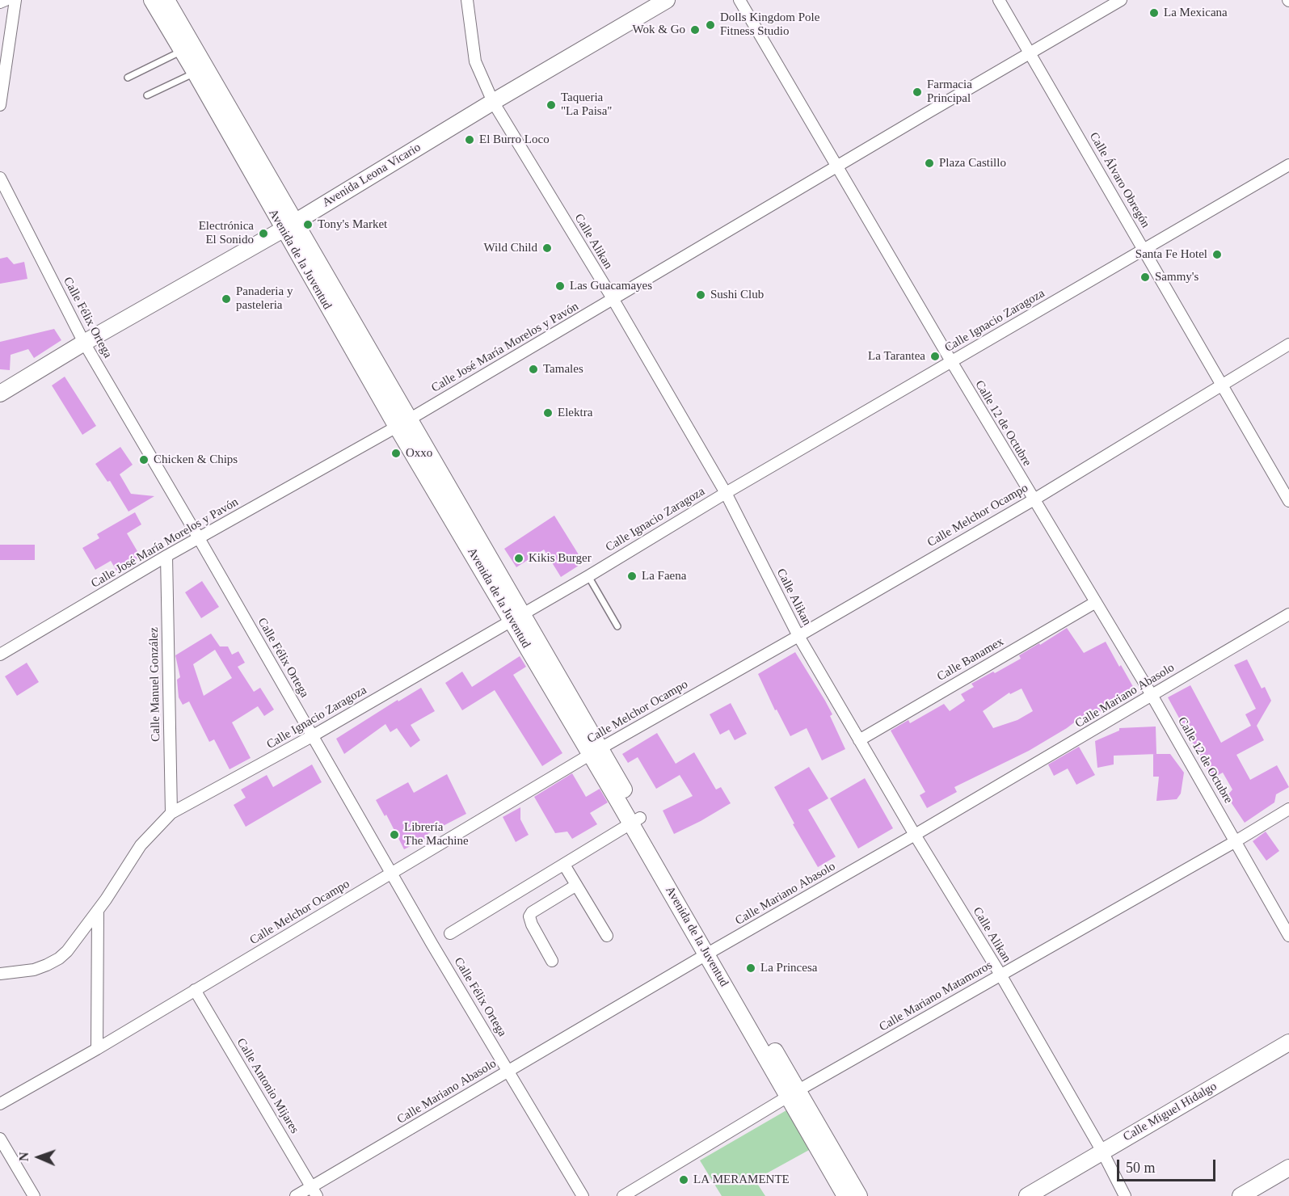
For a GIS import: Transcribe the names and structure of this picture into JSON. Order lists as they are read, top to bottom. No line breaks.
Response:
{"streets":{"street":["Avenida Leona Vicario","Calle Álvaro Obregón","Calle Alikan","Avenida de la Juventud","Calle Félix Ortega","Calle Ignacio Zaragoza","Calle José María Morelos y Pavón","Calle 12 de Octubre","Calle Melchor Ocampo","Calle Banamex","Calle Manuel González","Calle Mariano Abasolo","Calle Mariano Matamoros","Calle Antonio Mijares","Calle Miguel Hidalgo"]},"crossings":[["Avenida Leona Vicario","Calle Alikan"],["Avenida Leona Vicario","Avenida de la Juventud"],["Avenida Leona Vicario","Calle Félix Ortega"],["Calle Álvaro Obregón","Calle Ignacio Zaragoza"],["Calle Álvaro Obregón","Calle José María Morelos y Pavón"],["Calle Álvaro Obregón","Calle Melchor Ocampo"],["Calle Alikan","Calle Ignacio Zaragoza"],["Calle Alikan","Calle José María Morelos y Pavón"],["Calle Alikan","Calle Melchor Ocampo"],["Calle Alikan","Calle Banamex"],["Calle Alikan","Calle Mariano Abasolo"],["Calle Alikan","Calle Mariano Matamoros"],["Calle Alikan","Calle Miguel Hidalgo"],["Avenida de la Juventud","Calle Ignacio Zaragoza"],["Avenida de la Juventud","Calle José María Morelos y Pavón"],["Avenida de la Juventud","Calle Melchor Ocampo"],["Avenida de la Juventud","Calle Mariano Abasolo"],["Avenida de la Juventud","Calle Mariano Matamoros"],["Calle Félix Ortega","Calle Ignacio Zaragoza"],["Calle Félix Ortega","Calle José María Morelos y Pavón"],["Calle Félix Ortega","Calle Melchor Ocampo"],["Calle Félix Ortega","Calle Mariano Abasolo"],["Calle Ignacio Zaragoza","Calle 12 de Octubre"],["Calle Ignacio Zaragoza","Calle Manuel González"],["Calle José María Morelos y Pavón","Calle 12 de Octubre"],["Calle José María Morelos y Pavón","Calle Manuel González"],["Calle 12 de Octubre","Calle Melchor Ocampo"],["Calle 12 de Octubre","Calle Banamex"],["Calle 12 de Octubre","Calle Mariano Abasolo"],["Calle 12 de Octubre","Calle Mariano Matamoros"],["Calle Melchor Ocampo","Calle Antonio Mijares"],["Calle Mariano Abasolo","Calle Antonio Mijares"]],"places":["La Mexicana","Dolls Kingdom Pole Fitness Studio","Wok & Go","Farmacia Principal","Taqueria \"La Paisa\"","El Burro Loco","Plaza Castillo","Tony's Market","Electrónica El Sonido","Wild Child","Santa Fe Hotel","Sammy's","Las Guacamayes","Sushi Club","Panaderia y pasteleria","La Tarantea","Tamales","Elektra","Oxxo","Chicken & Chips","Kikis Burger","La Faena","Librería The Machine","La Princesa","LA MERAMENTE"],"scale_bar":"50 m","north":"left"}
